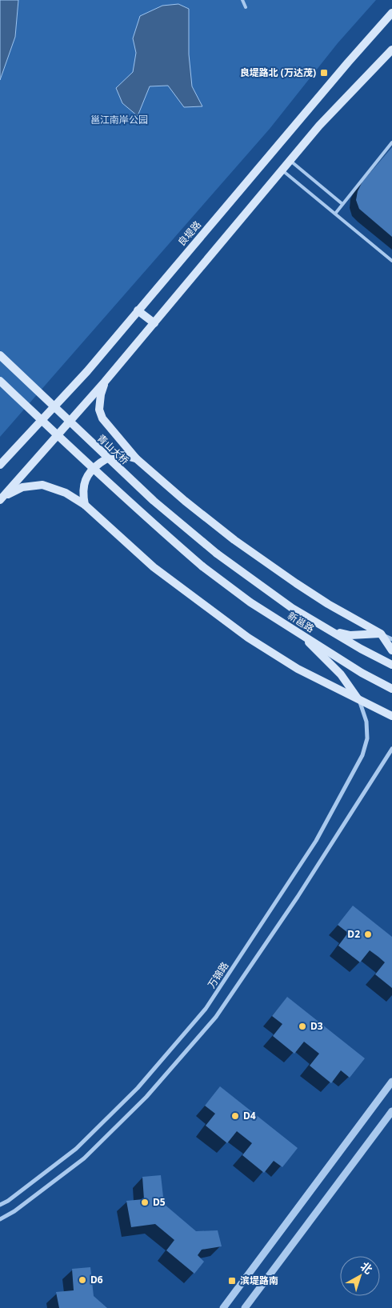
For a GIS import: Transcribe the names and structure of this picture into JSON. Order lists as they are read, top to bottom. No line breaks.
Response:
{"streets":{"main road":["良堤路","青山大桥","新邕路"],"street":["万锦路"]},"crossings":[["青山大桥","新邕路"]],"parks":["邕江南岸公园"],"places":{"transit":["良堤路北 (万达茂)","滨堤路南"],"other":["D2","D3","D4","D5","D6"]},"north":"top right"}
